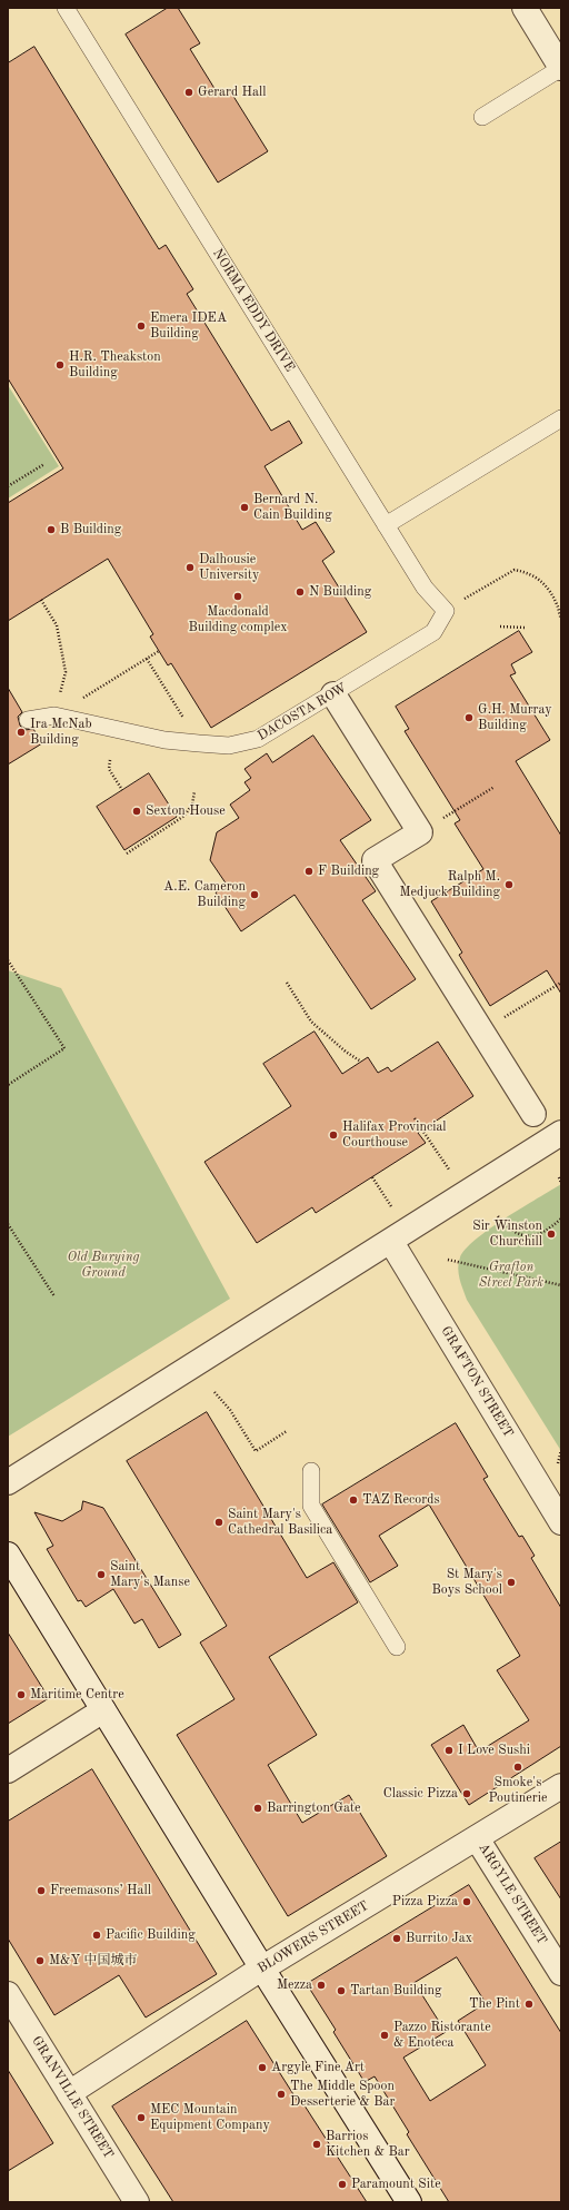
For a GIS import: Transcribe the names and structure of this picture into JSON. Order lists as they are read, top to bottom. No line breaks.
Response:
{"streets":{"street":["GRAFTON STREET","ARGYLE STREET","BLOWERS STREET","GRANVILLE STREET"],"lane":["NORMA EDDY DRIVE","DACOSTA ROW"]},"crossings":[["NORMA EDDY DRIVE","DACOSTA ROW"],["ARGYLE STREET","BLOWERS STREET"],["BLOWERS STREET","GRANVILLE STREET"]],"parks":["Old Burying Ground","Grafton Street Park"],"places":["Gerard Hall","Emera IDEA Building","H.R. Theakston Building","Bernard N. Cain Building","B Building","Dalhousie University","N Building","Macdonald Building complex","G.H. Murray Building","Ira McNab Building","Sexton House","F Building","Ralph M. Medjuck Building","A.E. Cameron Building","Halifax Provincial Courthouse","Sir Winston Churchill","TAZ Records","Saint Mary's Cathedral Basilica","Saint Mary's Manse","St Mary's Boys School","Maritime Centre","I Love Sushi","Smoke's Poutinerie","Classic Pizza","Barrington Gate","Freemasons’ Hall","Pizza Pizza","Pacific Building","Burrito Jax","M&Y 中国城市","Mezza","Tartan Building","The Pint","Pazzo Ristorante & Enoteca","Argyle Fine Art","The Middle Spoon Desserterie & Bar","MEC Mountain Equipment Company","Barrios Kitchen & Bar","Paramount Site"]}
